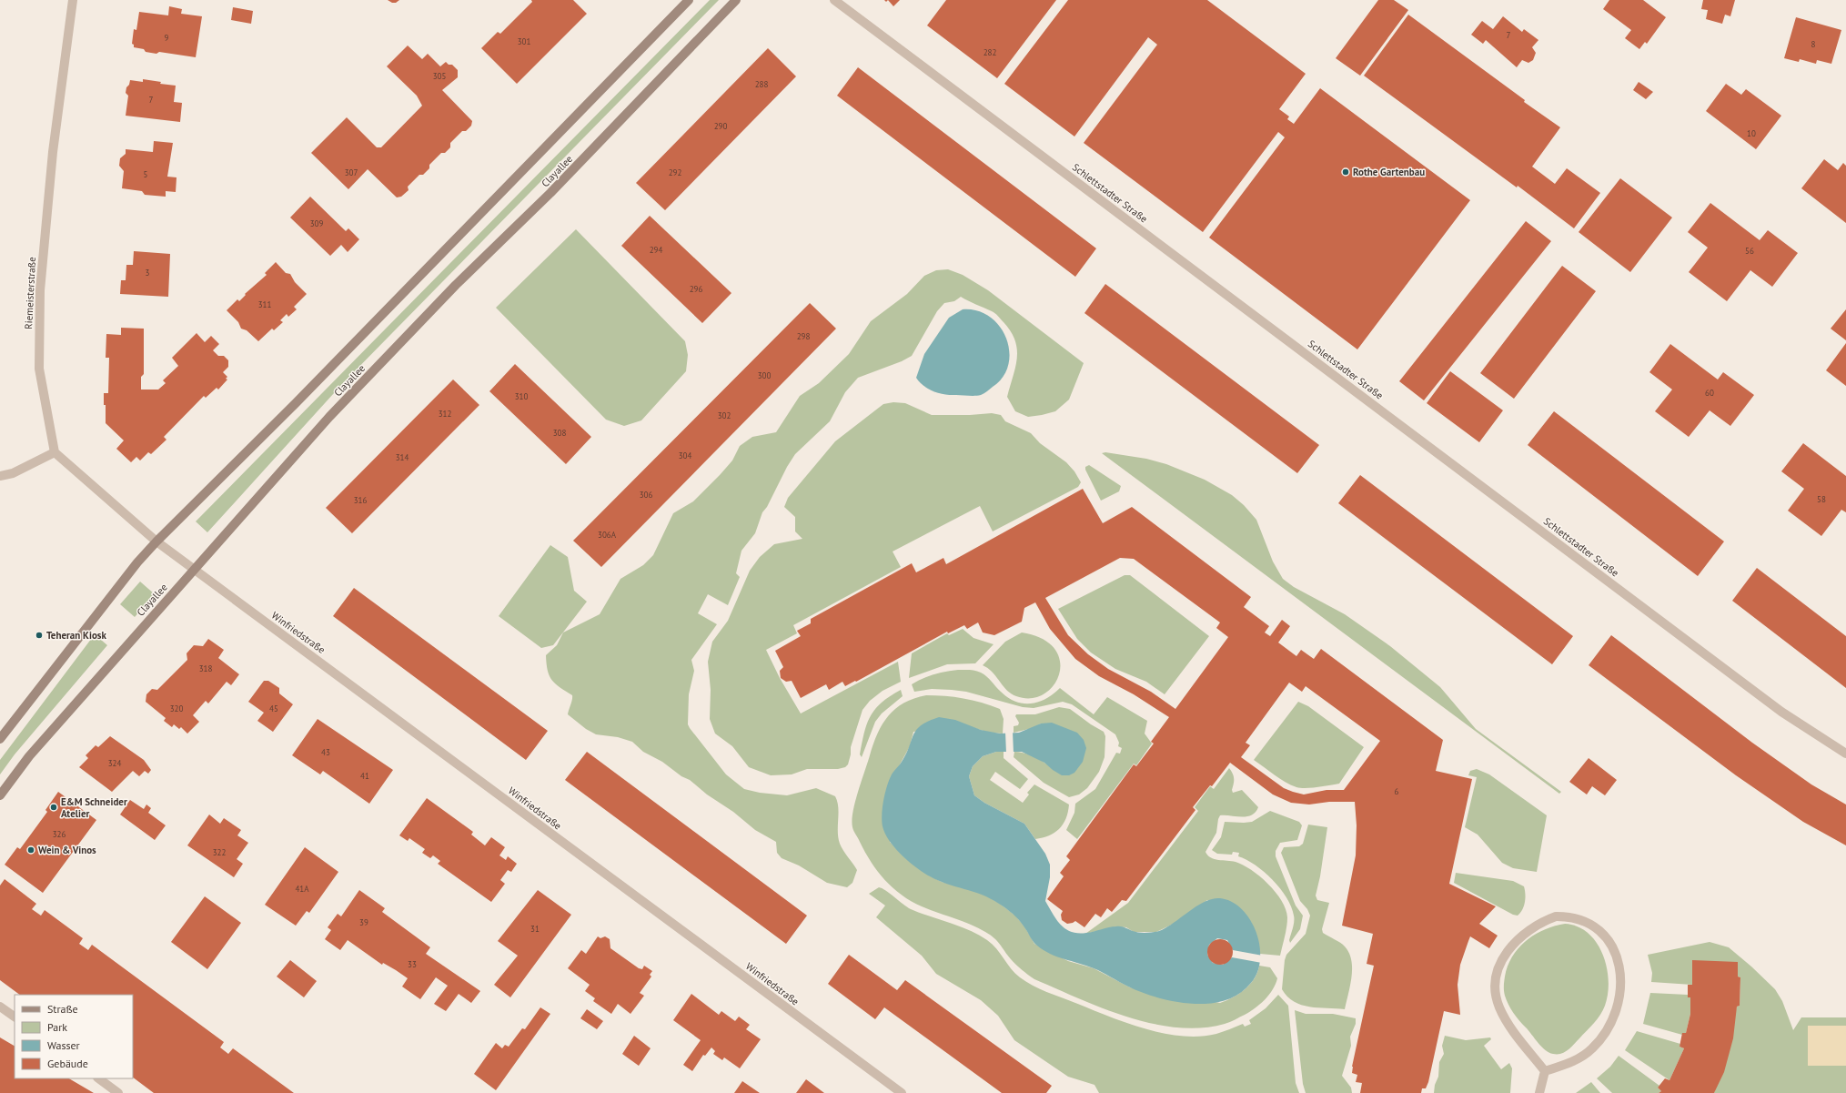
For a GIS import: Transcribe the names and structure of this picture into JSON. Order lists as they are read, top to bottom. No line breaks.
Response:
{"streets":{"main road":["Clayallee"],"street":["Schlettstadter Straße","Riemeisterstraße","Winfriedstraße"]},"crossings":[["Clayallee","Winfriedstraße"]],"places":["Rothe Gartenbau","Teheran Kiosk","E&M Schneider Atelier","Wein & Vinos"],"house_numbers":["7","9","301","8","282","305","288","7","290","10","307","292","5","309","294","56","3","296","311","298","300","60","310","312","302","308","304","314","306","58","316","306A","318","320","45","43","324","41","6","326","322","41A","39","31","33"],"legend":["Straße","Park","Wasser","Gebäude"]}
